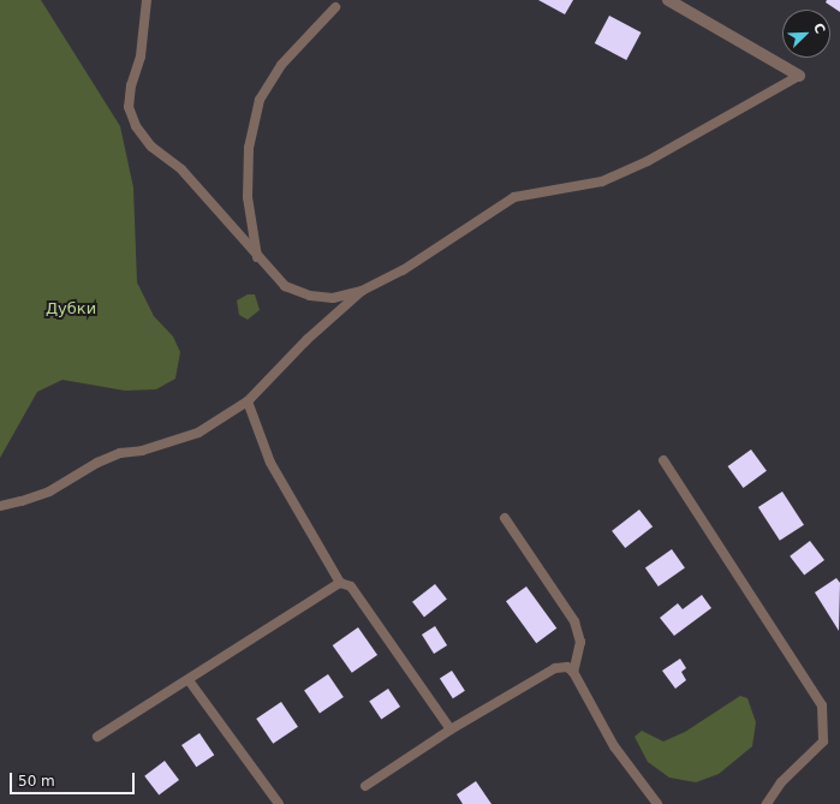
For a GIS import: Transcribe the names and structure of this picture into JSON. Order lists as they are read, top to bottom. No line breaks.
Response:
{"parks":["Дубки"],"scale_bar":"50 m","north":"top right"}
